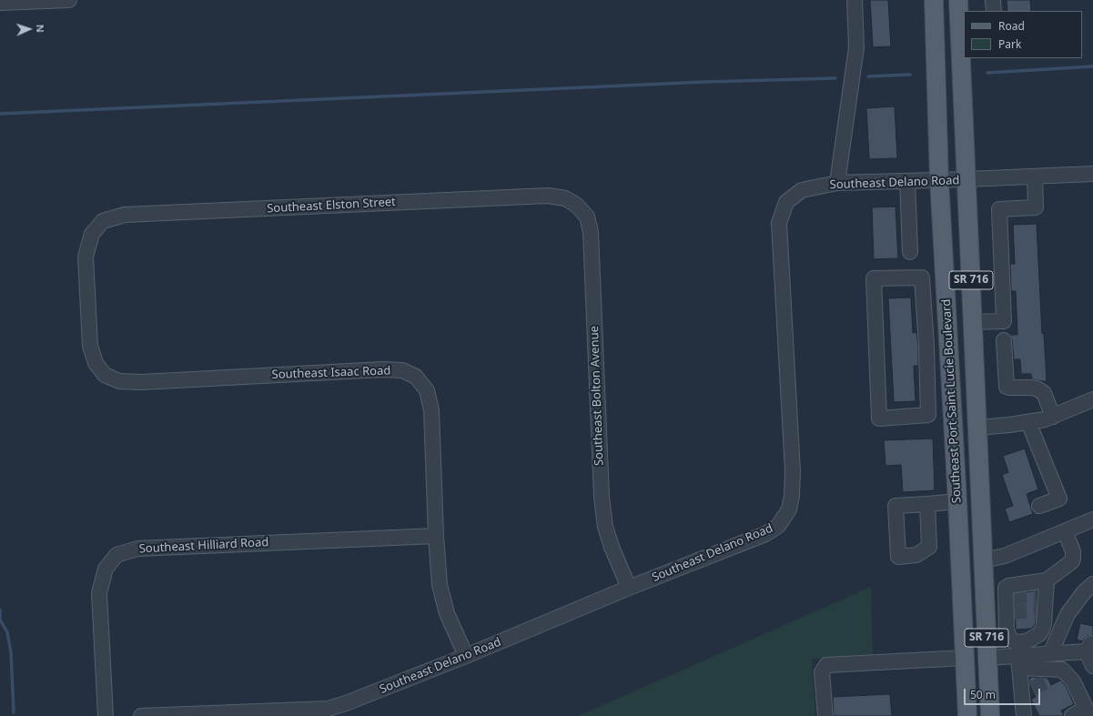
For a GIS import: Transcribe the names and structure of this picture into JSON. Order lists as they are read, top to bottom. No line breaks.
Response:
{"streets":{"main road":["SR 716","Southeast Port Saint Lucie Boulevard"],"street":["Southeast Delano Road","Southeast Elston Street","Southeast Isaac Road","Southeast Bolton Avenue","Southeast Hilliard Road"]},"crossings":[["Southeast Delano Road","Southeast Isaac Road"],["Southeast Delano Road","Southeast Bolton Avenue"],["Southeast Delano Road","Southeast Port Saint Lucie Boulevard"],["Southeast Elston Street","Southeast Isaac Road"],["Southeast Elston Street","Southeast Bolton Avenue"],["Southeast Isaac Road","Southeast Hilliard Road"]],"legend":["Road","Park"],"scale_bar":"50 m","north":"right"}
